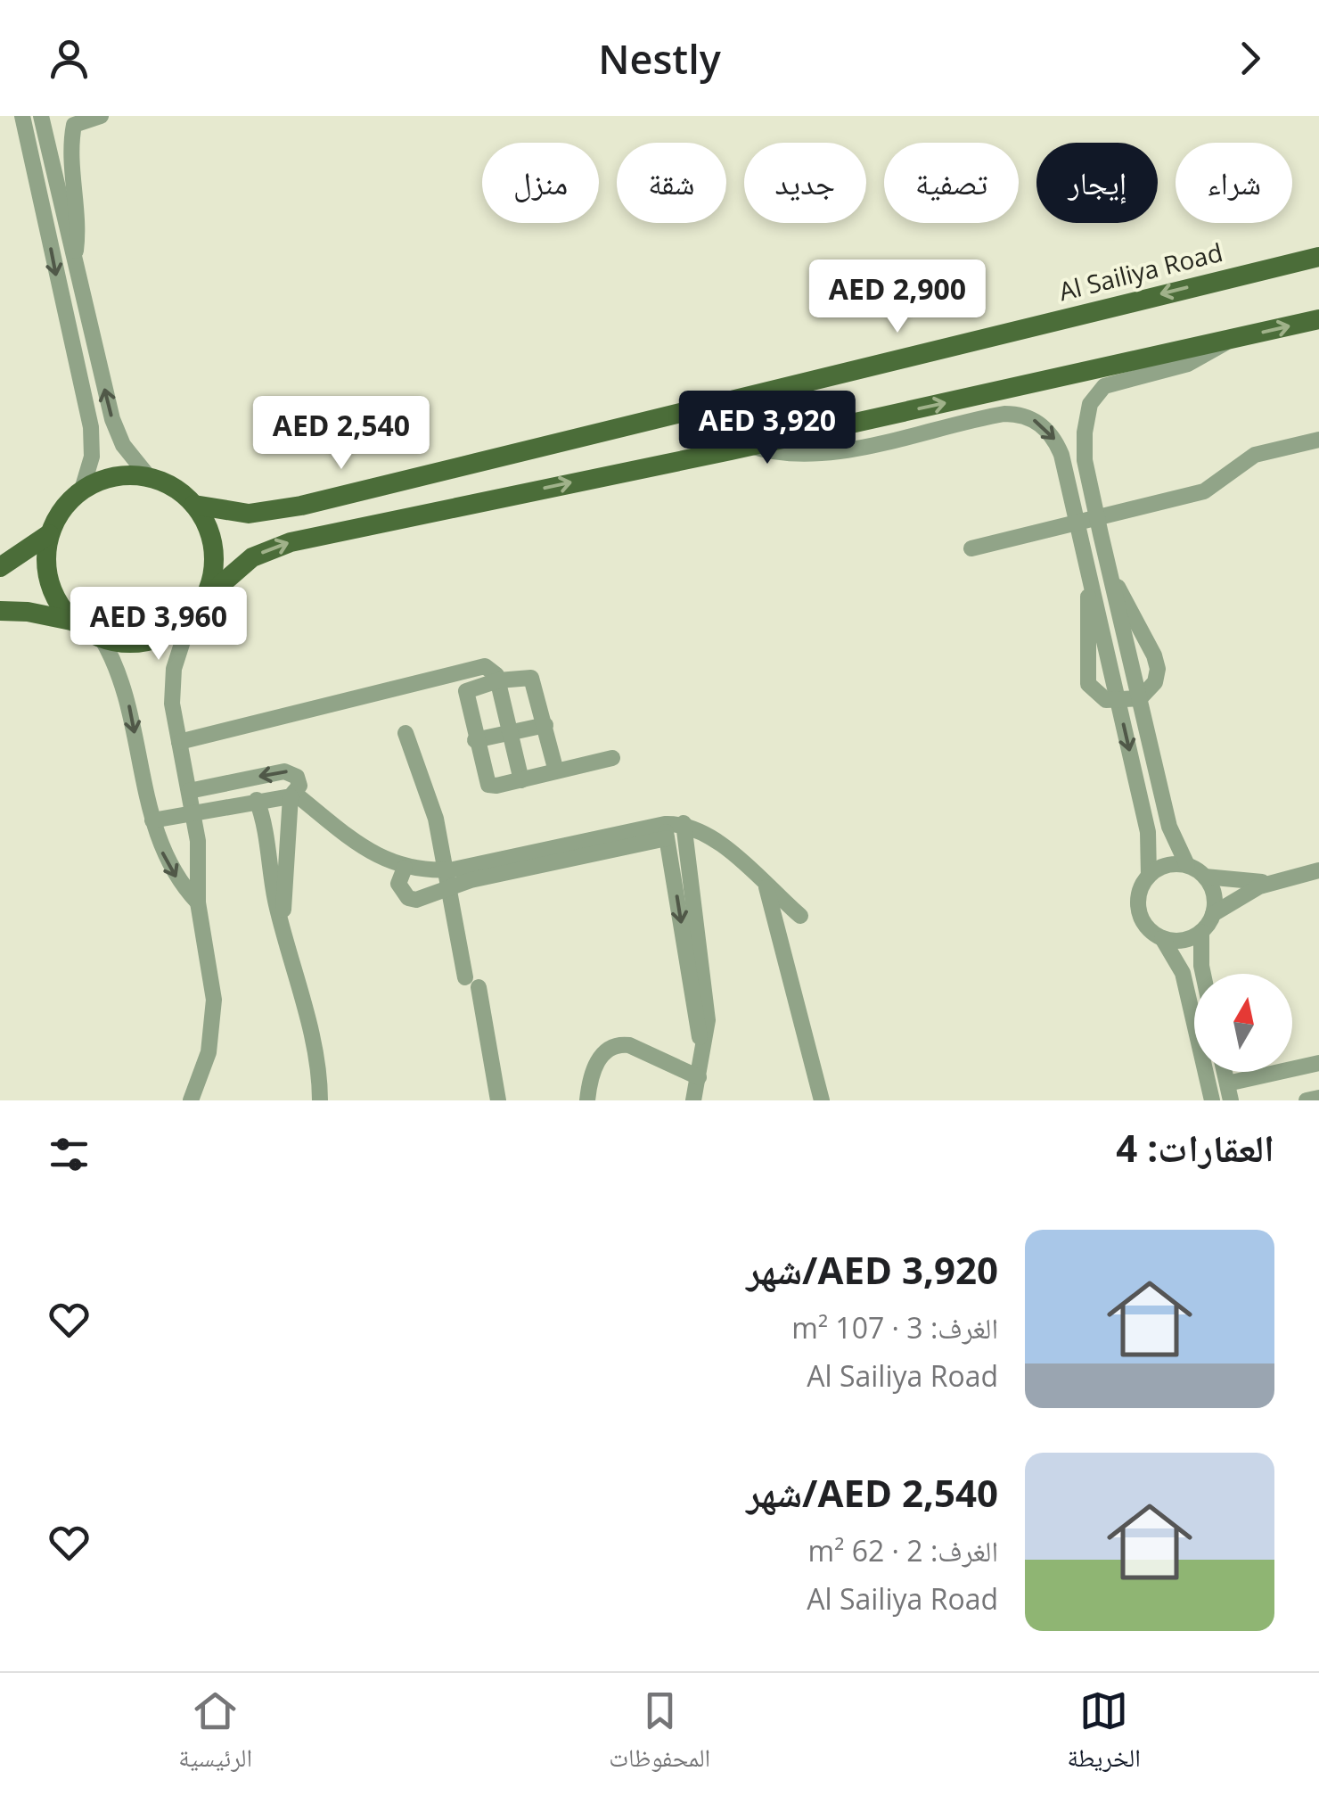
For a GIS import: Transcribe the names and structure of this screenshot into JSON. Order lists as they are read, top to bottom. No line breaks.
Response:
{"streets":{"main road":["Al Sailiya Road"]},"north":"top","page":{"header":"Nestly","chip":["شراء","إيجار","تصفية","جديد","شقة","منزل"],"price":["AED 2,900","AED 3,920","AED 2,540","AED 3,960"],"heading":"العقارات: 4","list":[{"name":"AED 3,920/شهر","note":"الغرف: 3 · 107 m² · Al Sailiya Road"},{"name":"AED 2,540/شهر","note":"الغرف: 2 · 62 m² · Al Sailiya Road"}],"tabs":["الخريطة","المحفوظات","الرئيسية"]}}
